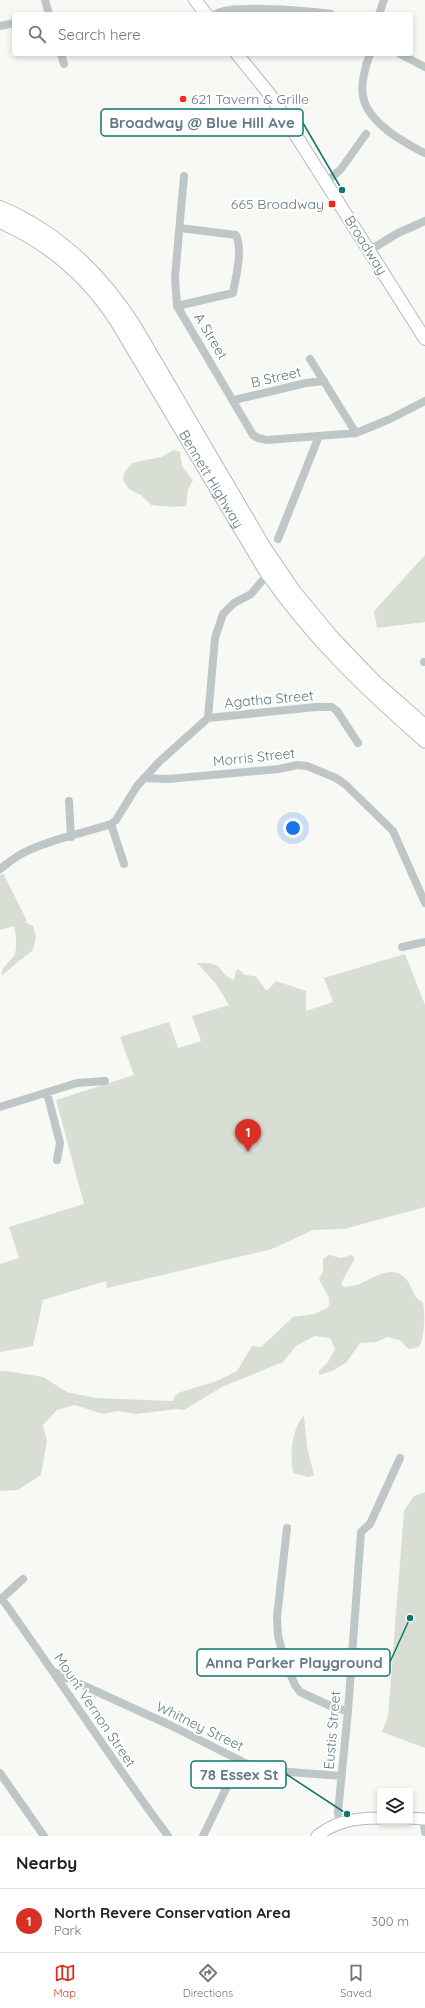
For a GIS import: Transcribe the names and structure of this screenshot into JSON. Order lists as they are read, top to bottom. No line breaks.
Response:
{"streets":{"highway":["Bennett Highway"],"main road":["Broadway"],"street":["A Street","B Street","Agatha Street","Morris Street","Mount Vernon Street","Whitney Street","Eustis Street"]},"crossings":[["A Street","B Street"],["Mount Vernon Street","Whitney Street"],["Whitney Street","Eustis Street"]],"places":{"other":["621 Tavern & Grille","Broadway @ Blue Hill Ave","Anna Parker Playground","78 Essex St"],"transit":["665 Broadway"]},"page":{"search":"Search here","pins":"1","heading":"Nearby","list":[{"mark":"1","name":"North Revere Conservation Area","note":"Park","value":"300 m"}],"nav":["Map","Directions","Saved"]}}
